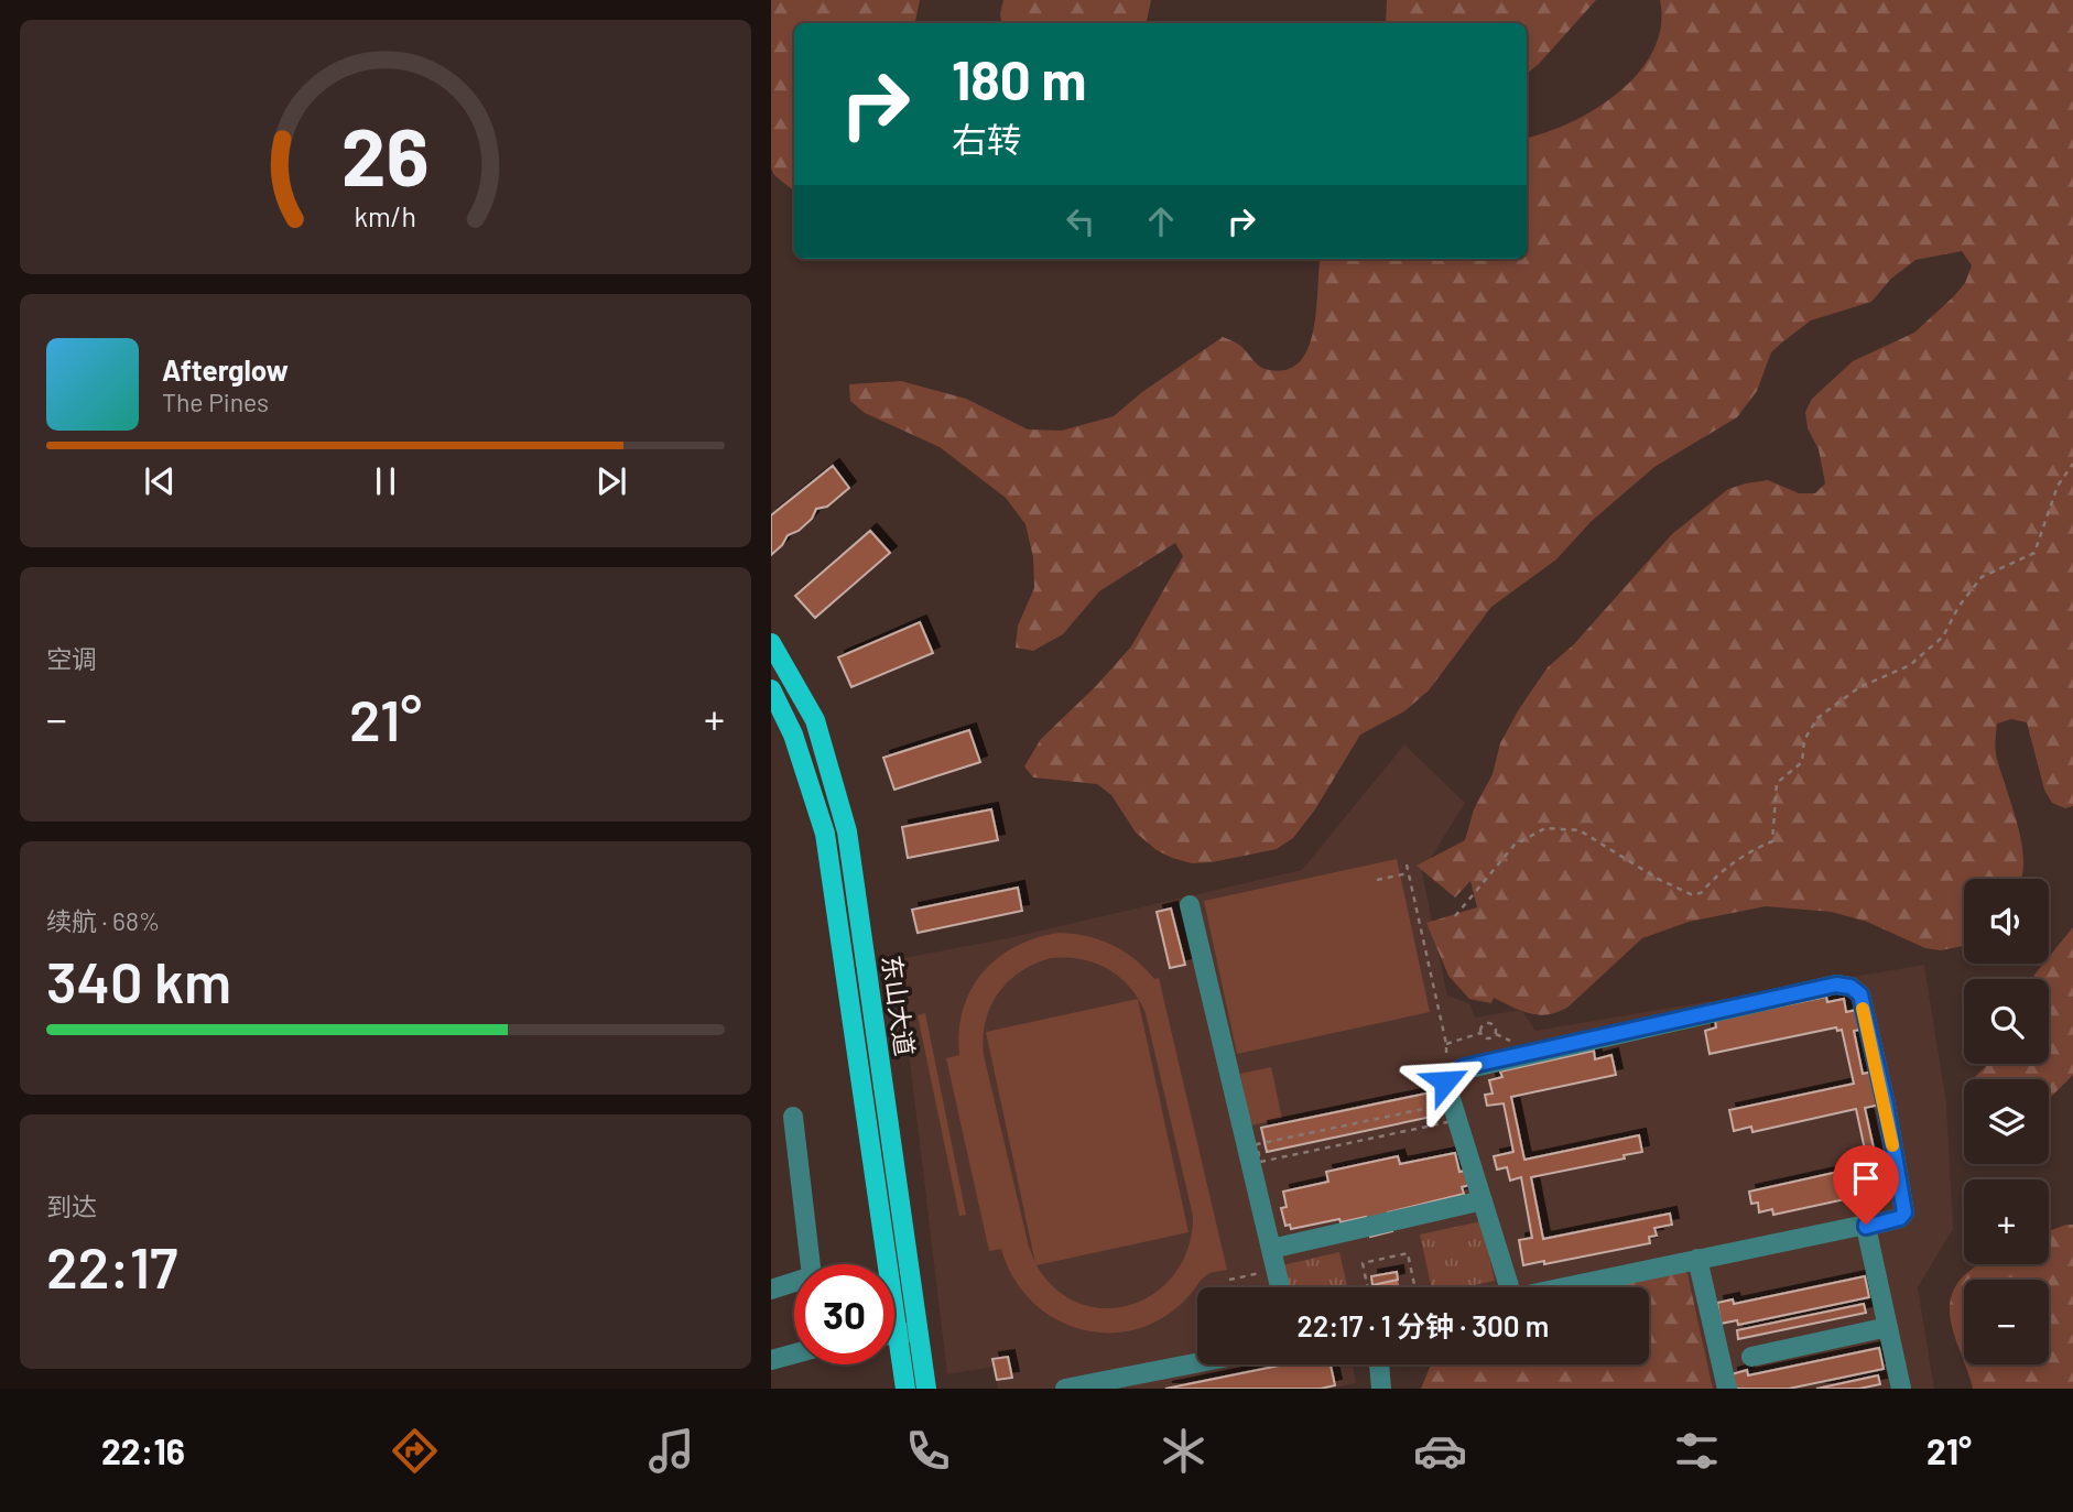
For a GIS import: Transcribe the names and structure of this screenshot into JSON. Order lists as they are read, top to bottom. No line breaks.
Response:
{"streets":{"main road":["东山大道"]},"page":{"turn":["180 m","右转"],"song":["Afterglow","The Pines"],"tile":["空调",["续航 · 68%","340 km"],["到达","22:17"]],"heat":["−","21°","+"],"map_buttons":["+","−"],"limit":"30","trip":"22:17 · 1 分钟 · 300 m","tabs":["22:16","21°"],"gauge":["26","km/h"]}}
